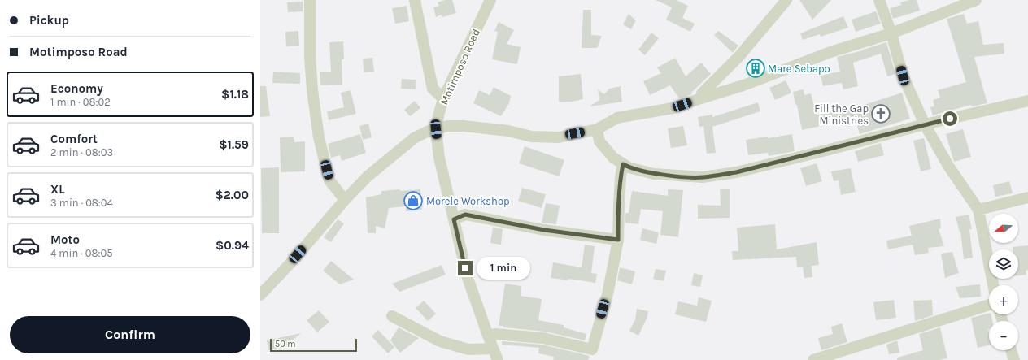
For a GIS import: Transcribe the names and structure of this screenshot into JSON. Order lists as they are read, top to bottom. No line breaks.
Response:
{"streets":{"street":["Motimposo Road"]},"places":{"building":["Mare Sebapo"],"church":["Fill the Gap Ministries"],"shop":["Morele Workshop"]},"scale_bar":"50 m","north":"left","page":{"banner":["Pickup","Motimposo Road"],"list":[{"name":"Economy","note":"1 min · 08:02","value":"$1.18"},{"name":"Comfort","note":"2 min · 08:03","value":"$1.59"},{"name":"XL","note":"3 min · 08:04","value":"$2.00"},{"name":"Moto","note":"4 min · 08:05","value":"$0.94"}],"map_buttons":["+","−"],"bubble":"1 min","buttons":"Confirm","scale":"50 m"}}
